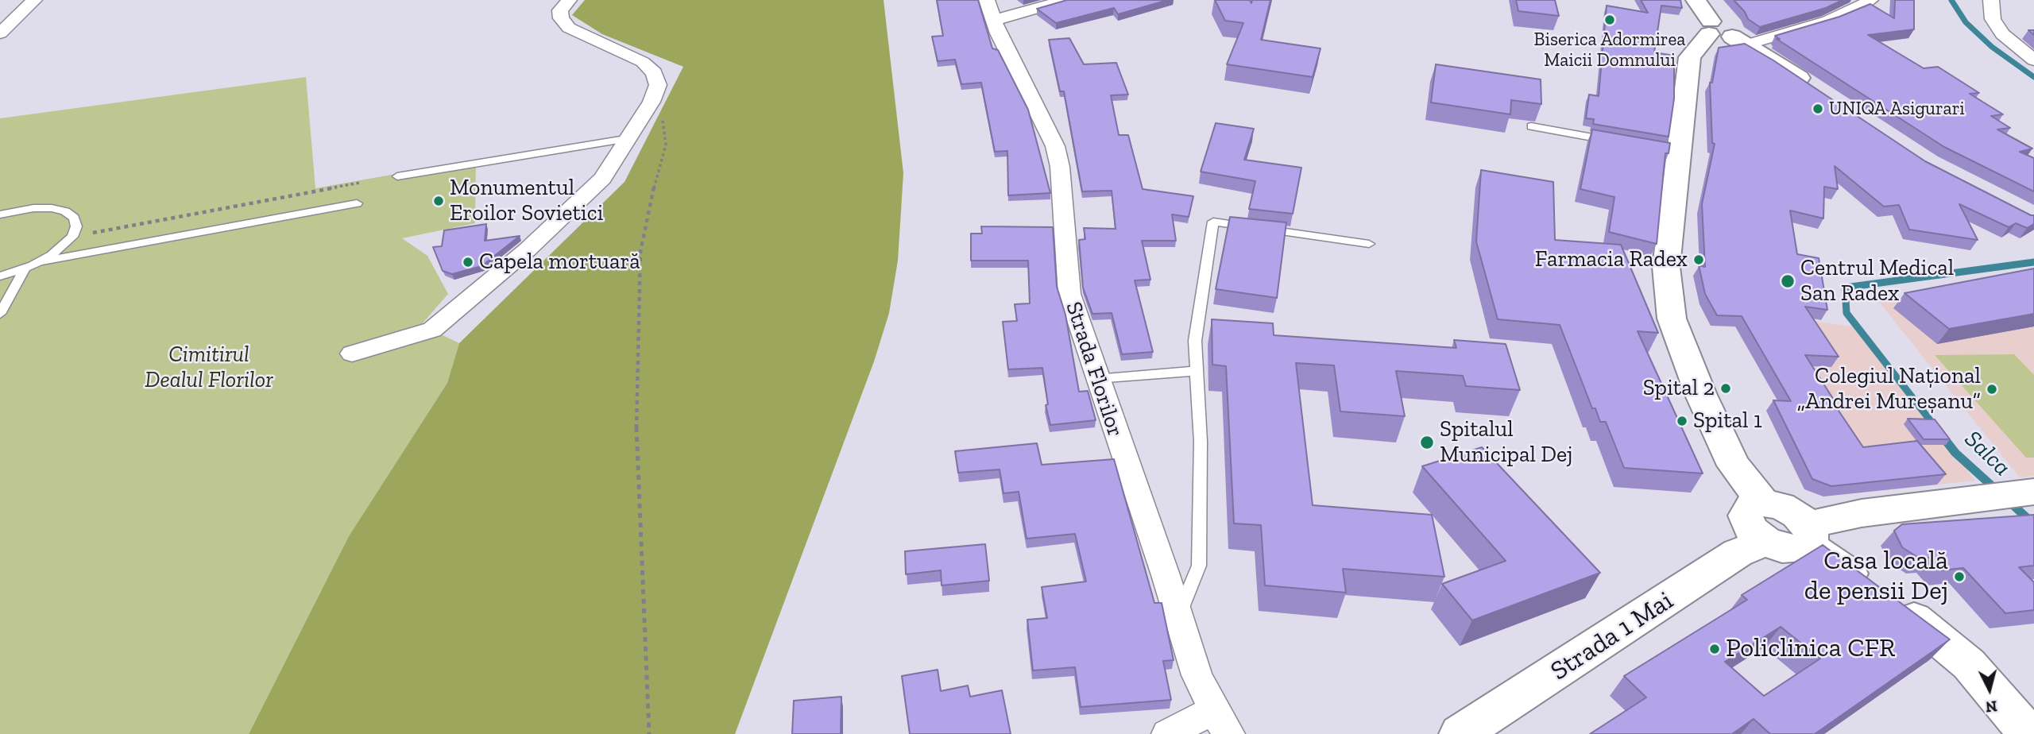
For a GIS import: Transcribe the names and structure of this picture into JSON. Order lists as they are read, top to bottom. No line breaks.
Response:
{"streets":{"street":["Strada Florilor","Strada 1 Mai"]},"water":["Salca"],"parks":["Cimitirul Dealul Florilor"],"places":["Biserica Adormirea Maicii Domnului","UNIQA Asigurari","Monumentul Eroilor Sovietici","Farmacia Radex","Capela mortuară","Centrul Medical San Radex","Spital 2","Colegiul Național „Andrei Mureșanu”","Spital 1","Spitalul Municipal Dej","Casa locală de pensii Dej","Policlinica CFR"],"north":"bottom"}
